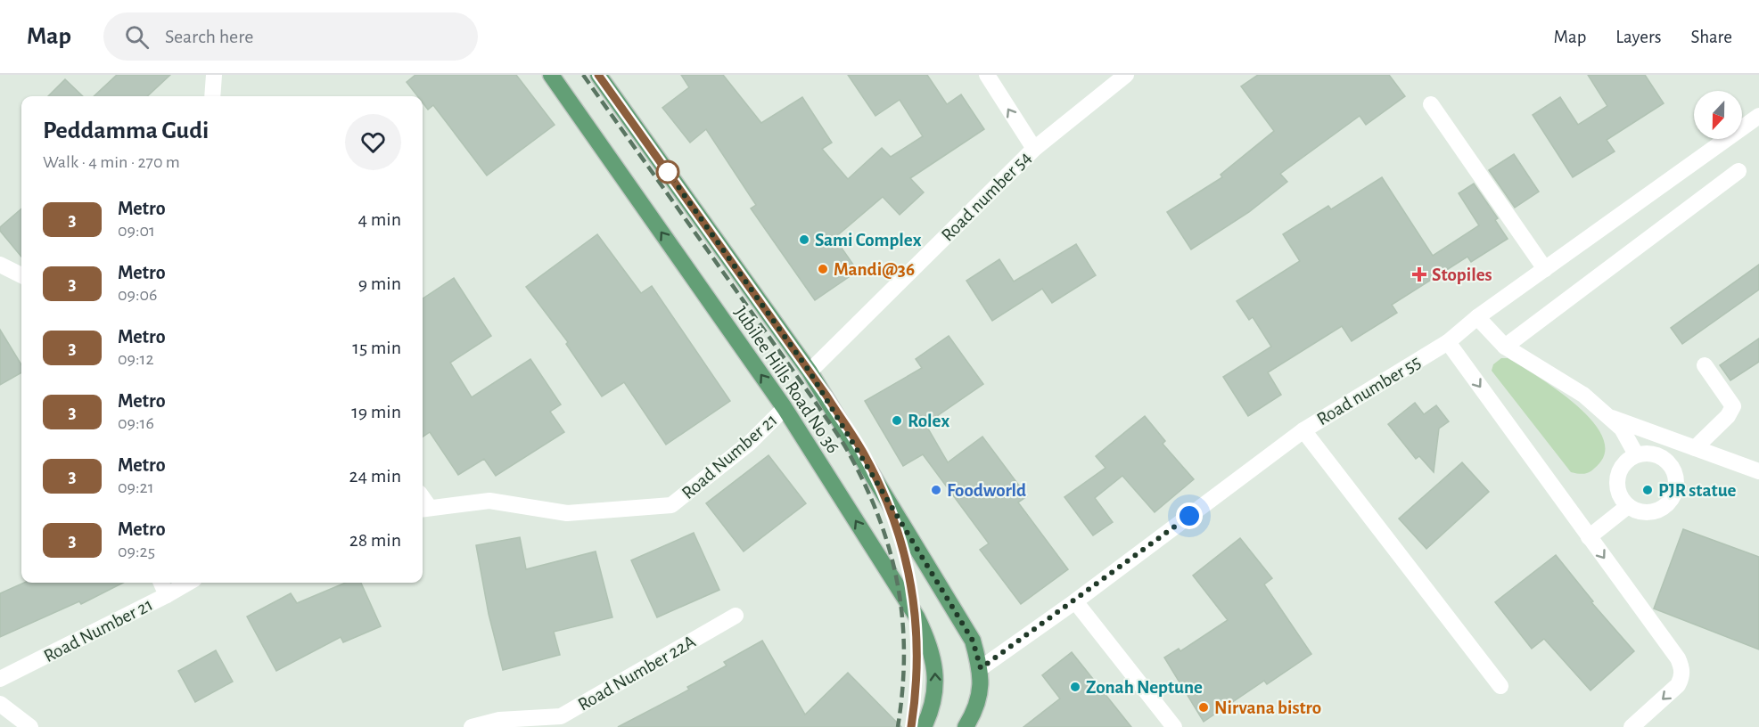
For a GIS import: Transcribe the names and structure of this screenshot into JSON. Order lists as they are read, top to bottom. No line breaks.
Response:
{"streets":{"main road":["Jubilee Hills Road No 36"],"street":["Road number 54","Road number 55","Road Number 21","Road Number 22A"]},"crossings":[["Road number 54","Jubilee Hills Road No 36"],["Jubilee Hills Road No 36","Road number 55"],["Jubilee Hills Road No 36","Road Number 21"]],"places":{"other":["Sami Complex","Mandi@36","Rolex","Foodworld","PJR statue","Zonah Neptune","Nirvana bistro"],"health":["Stopiles"]},"lines":["metro line 3"],"north":"bottom","page":{"header":"Map","search":"Search here","nav":["Map","Layers","Share"],"heading":["Peddamma Gudi","Walk · 4 min · 270 m"],"list":[{"mark":"3","name":"Metro","note":"09:01","value":"4 min"},{"mark":"3","name":"Metro","note":"09:06","value":"9 min"},{"mark":"3","name":"Metro","note":"09:12","value":"15 min"},{"mark":"3","name":"Metro","note":"09:16","value":"19 min"},{"mark":"3","name":"Metro","note":"09:21","value":"24 min"},{"mark":"3","name":"Metro","note":"09:25","value":"28 min"}]}}
